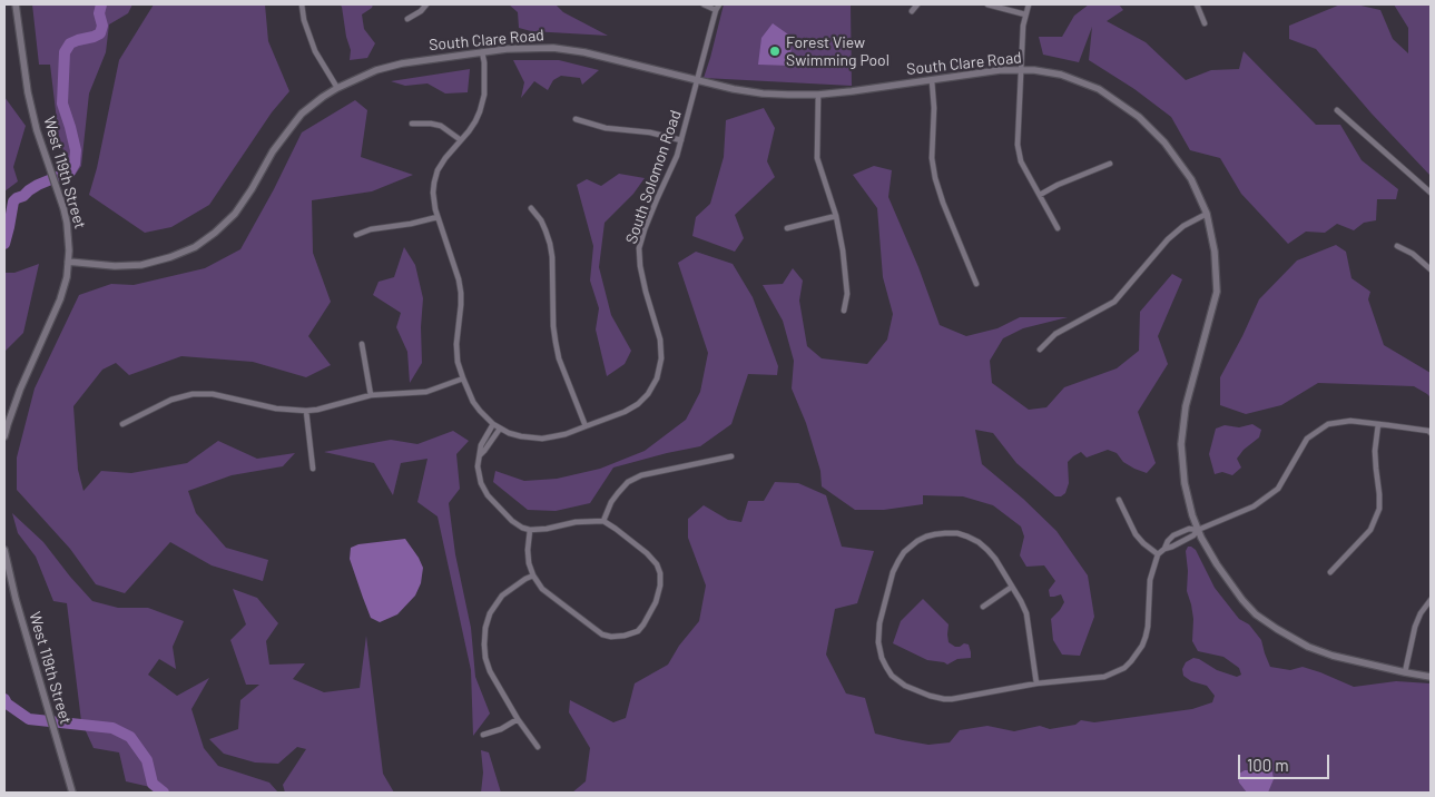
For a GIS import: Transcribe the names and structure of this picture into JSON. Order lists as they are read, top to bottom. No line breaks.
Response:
{"streets":{"street":["South Clare Road","West 119th Street","South Solomon Road"]},"crossings":[["South Clare Road","West 119th Street"],["South Clare Road","South Solomon Road"]],"places":["Forest View Swimming Pool"],"scale_bar":"100 m"}
